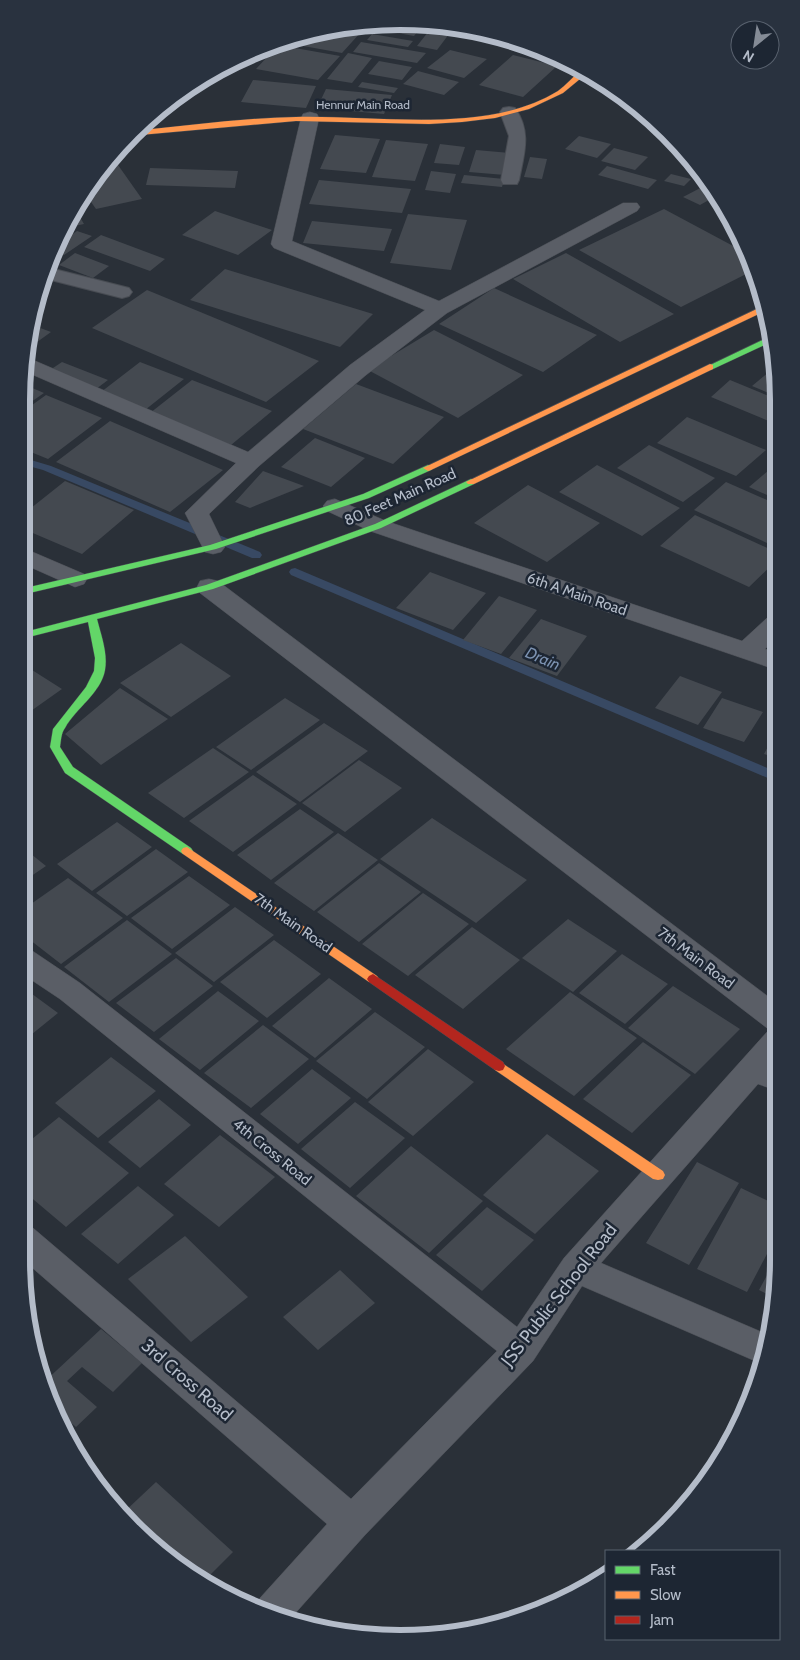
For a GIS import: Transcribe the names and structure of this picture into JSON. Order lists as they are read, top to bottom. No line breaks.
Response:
{"streets":{"main road":["Hennur Main Road","80 Feet Main Road","7th Main Road"],"street":["6th A Main Road","4th Cross Road","JSS Public School Road","3rd Cross Road"]},"crossings":[["80 Feet Main Road","6th A Main Road"],["80 Feet Main Road","7th Main Road"],["7th Main Road","JSS Public School Road"],["4th Cross Road","JSS Public School Road"],["JSS Public School Road","3rd Cross Road"]],"water":["Drain"],"legend":["Fast","Slow","Jam"],"north":"bottom left"}
